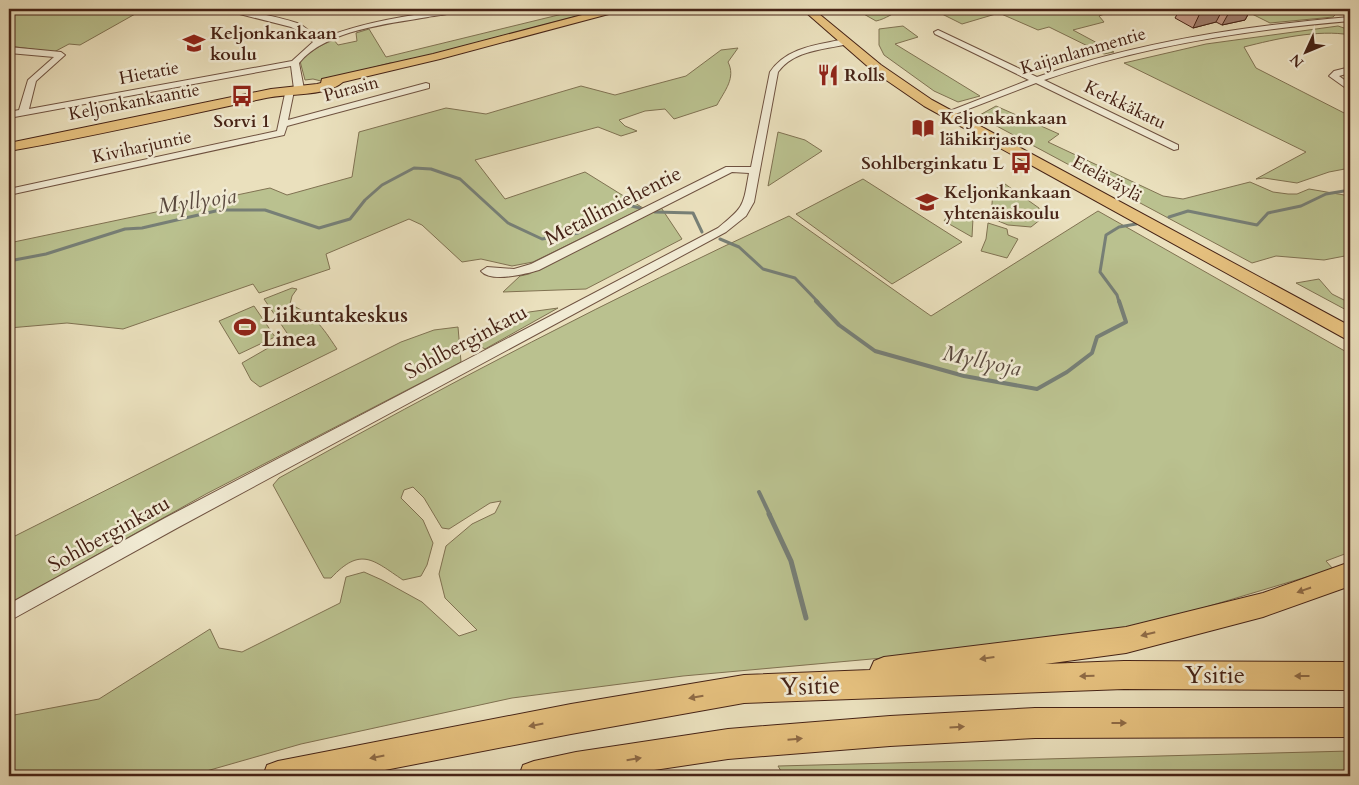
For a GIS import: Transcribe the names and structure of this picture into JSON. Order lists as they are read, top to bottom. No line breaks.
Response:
{"streets":{"highway":["Ysitie"],"main road":["Keljonkankaantie","Eteläväylä"],"street":["Kaijanlammentie","Hietatie","Purasin","Kerkkäkatu","Kiviharjuntie","Metallimiehentie","Sohlberginkatu"]},"crossings":[["Kaijanlammentie","Kerkkäkatu"],["Kaijanlammentie","Eteläväylä"],["Purasin","Kiviharjuntie"],["Eteläväylä","Sohlberginkatu"],["Metallimiehentie","Sohlberginkatu"]],"water":["Myllyoja"],"places":{"school or university":["Keljonkankaan koulu","Keljonkankaan yhtenäiskoulu"],"restaurant":["Rolls"],"bus stop":["Sorvi 1","Sohlberginkatu L"],"library":["Keljonkankaan lähikirjasto"],"sports":["Liikuntakeskus Linea"]},"north":"bottom left"}
